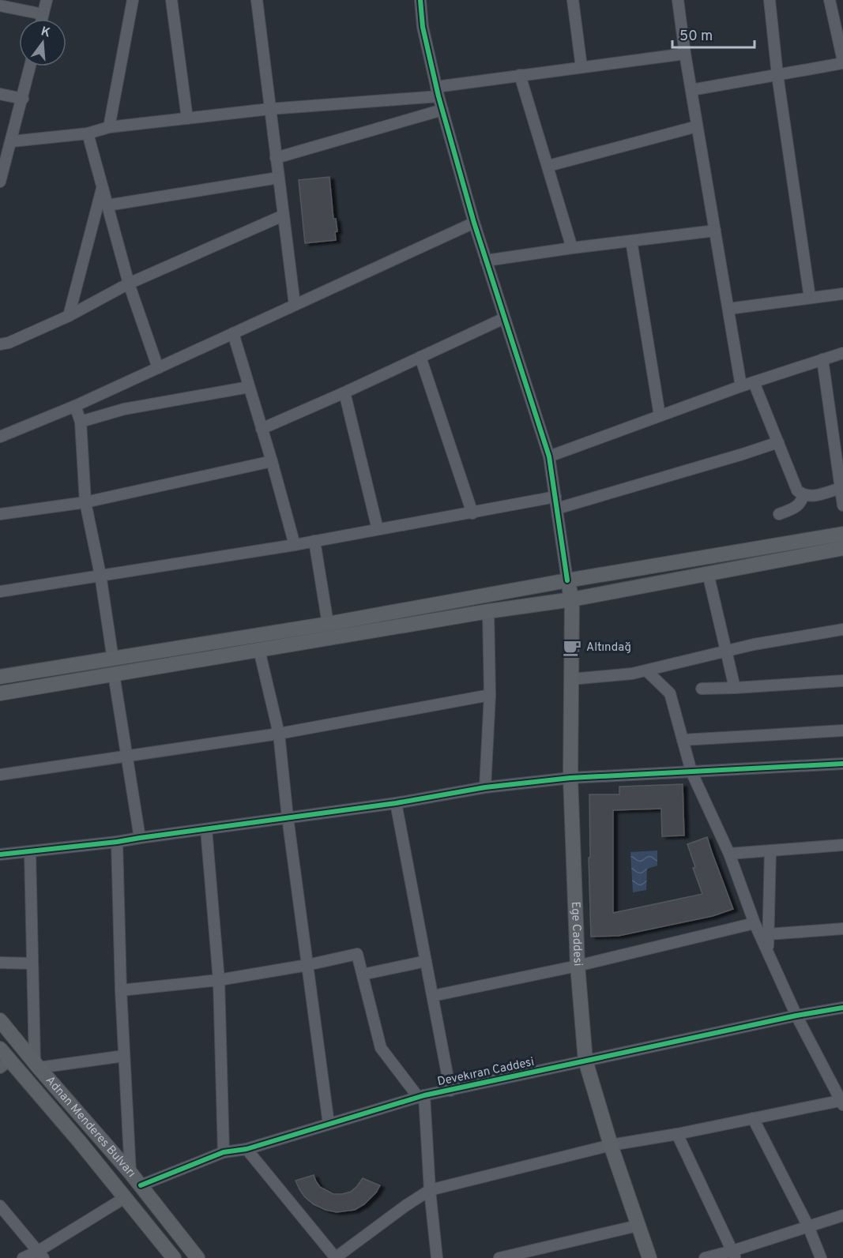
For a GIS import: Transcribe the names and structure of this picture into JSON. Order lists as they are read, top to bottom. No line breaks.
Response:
{"streets":{"main road":["Ege Caddesi","Adnan Menderes Bulvarı"],"street":["Devekıran Caddesi"]},"crossings":[["Ege Caddesi","Devekıran Caddesi"],["Devekıran Caddesi","Adnan Menderes Bulvarı"]],"places":{"cafe":["Altındağ"]},"scale_bar":"50 m","north":"top"}
